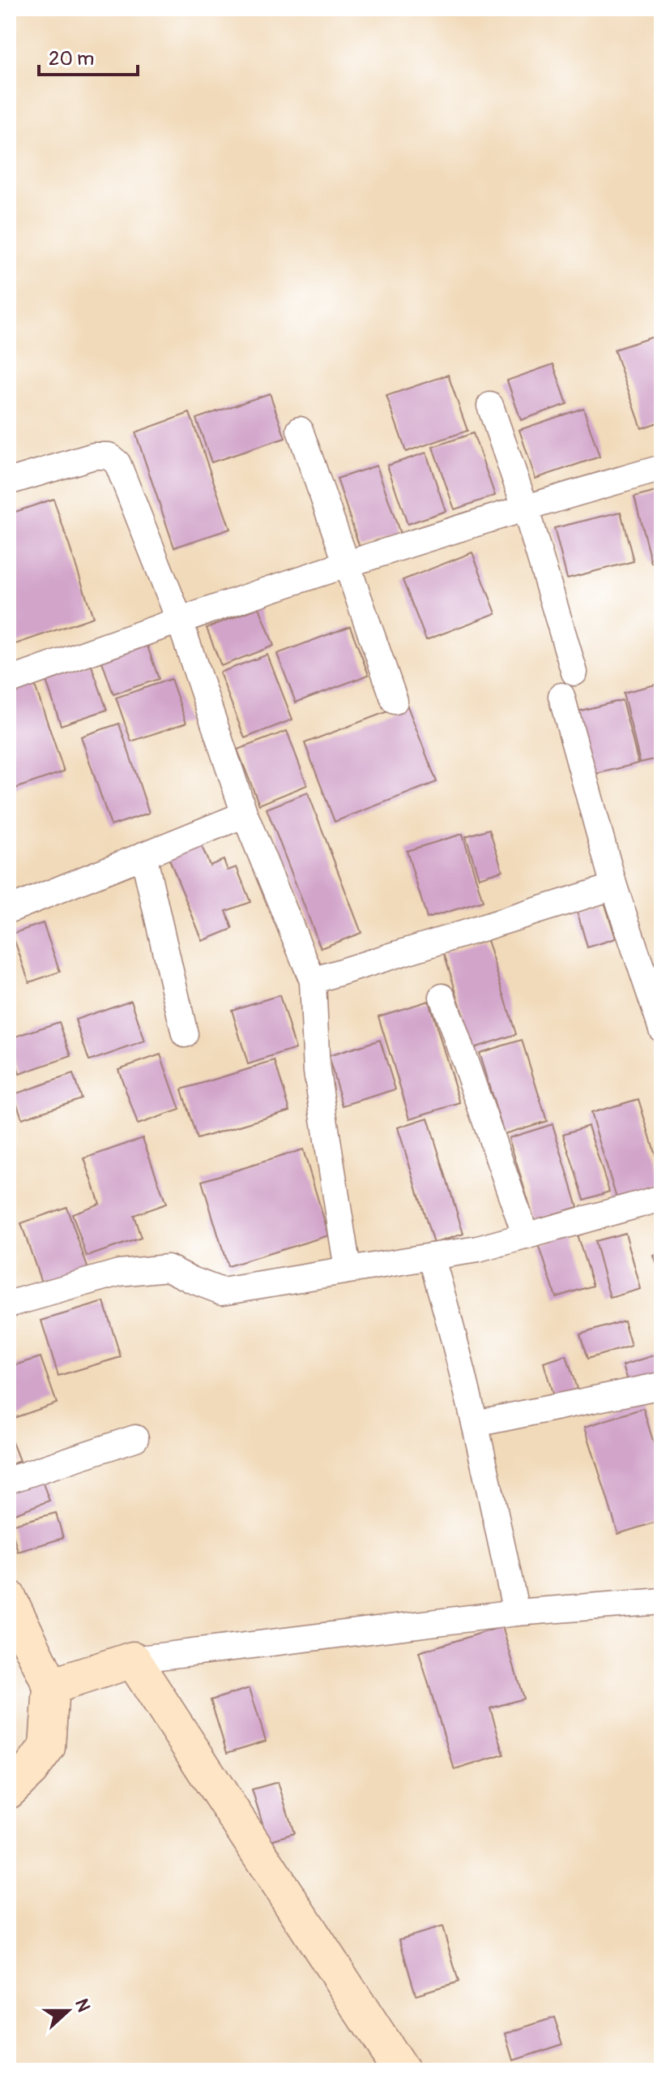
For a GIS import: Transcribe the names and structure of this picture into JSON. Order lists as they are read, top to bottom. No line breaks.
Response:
{"scale_bar":"20 m","north":"right"}
